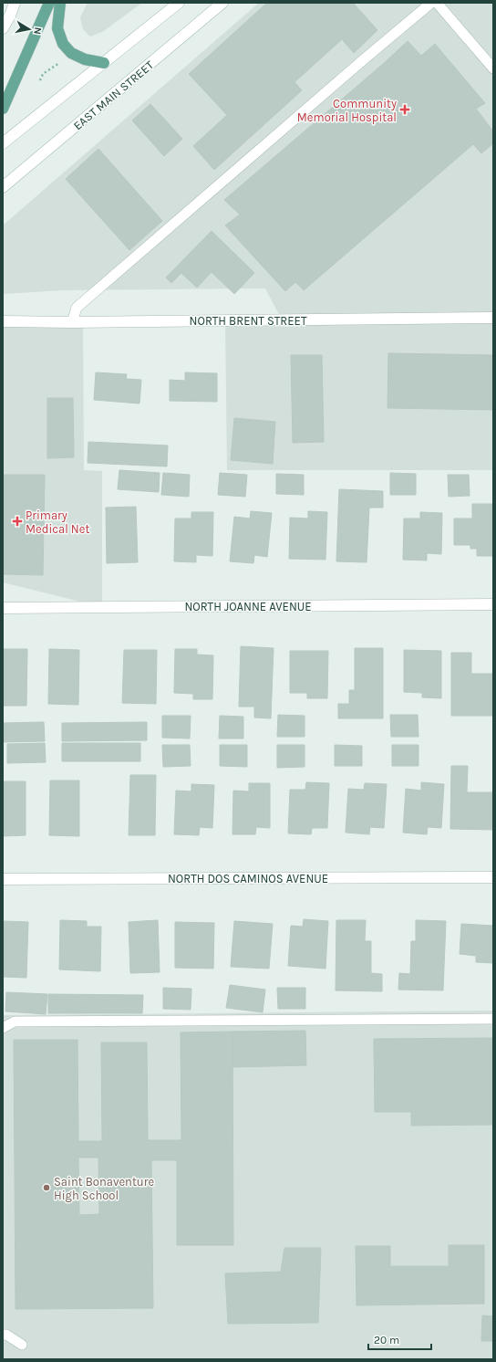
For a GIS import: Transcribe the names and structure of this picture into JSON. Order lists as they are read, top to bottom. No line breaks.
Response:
{"streets":{"street":["EAST MAIN STREET","NORTH BRENT STREET","NORTH JOANNE AVENUE","NORTH DOS CAMINOS AVENUE"]},"places":{"health":["Community Memorial Hospital","Primary Medical Net"],"other":["Saint Bonaventure High School"]},"scale_bar":"20 m","north":"right"}
